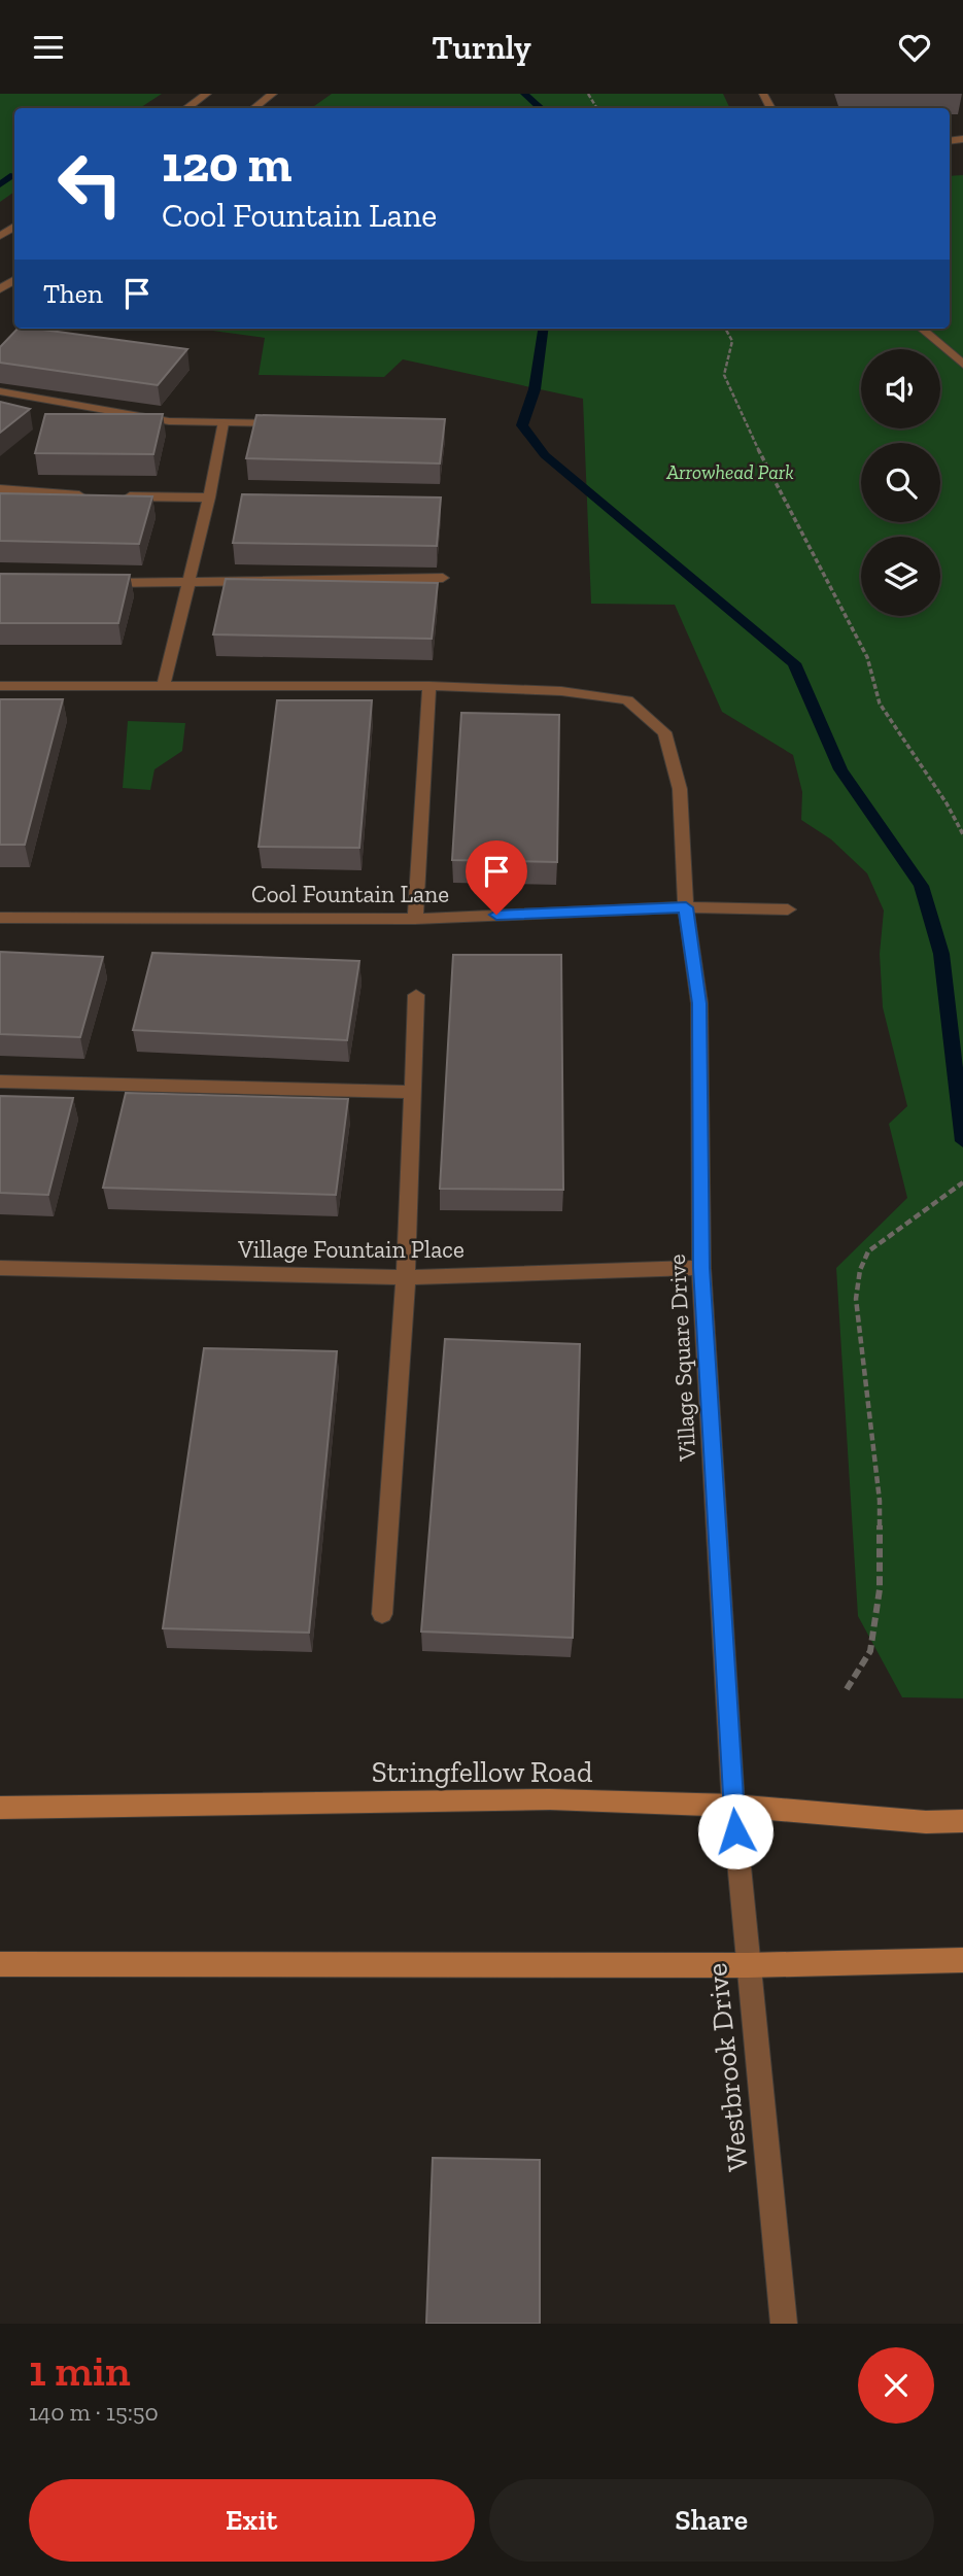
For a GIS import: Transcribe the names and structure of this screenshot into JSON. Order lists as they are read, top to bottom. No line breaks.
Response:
{"streets":{"main road":["Stringfellow Road"],"street":["Cool Fountain Lane","Village Fountain Place","Village Square Drive","Westbrook Drive"]},"crossings":[["Cool Fountain Lane","Village Square Drive"],["Village Fountain Place","Village Square Drive"],["Village Square Drive","Stringfellow Road"],["Village Square Drive","Westbrook Drive"],["Stringfellow Road","Westbrook Drive"]],"parks":["Arrowhead Park"],"page":{"header":"Turnly","turn":["120 m","Cool Fountain Lane"],"then":"Then","heading":["1 min","140 m · 15:50"],"buttons":["Exit","Share"]}}
